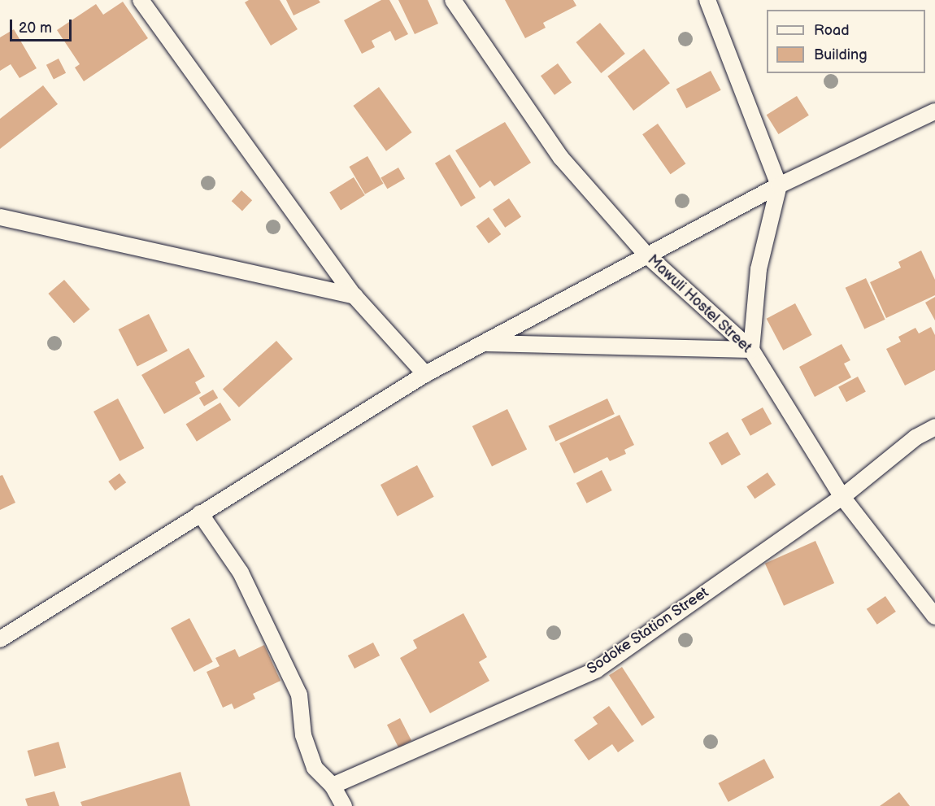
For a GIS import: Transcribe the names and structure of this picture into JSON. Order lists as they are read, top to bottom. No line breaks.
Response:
{"streets":{"street":["Mawuli Hostel Street","Sodoke Station Street"]},"crossings":[["Mawuli Hostel Street","Sodoke Station Street"]],"legend":["Road","Building"],"scale_bar":"20 m"}
